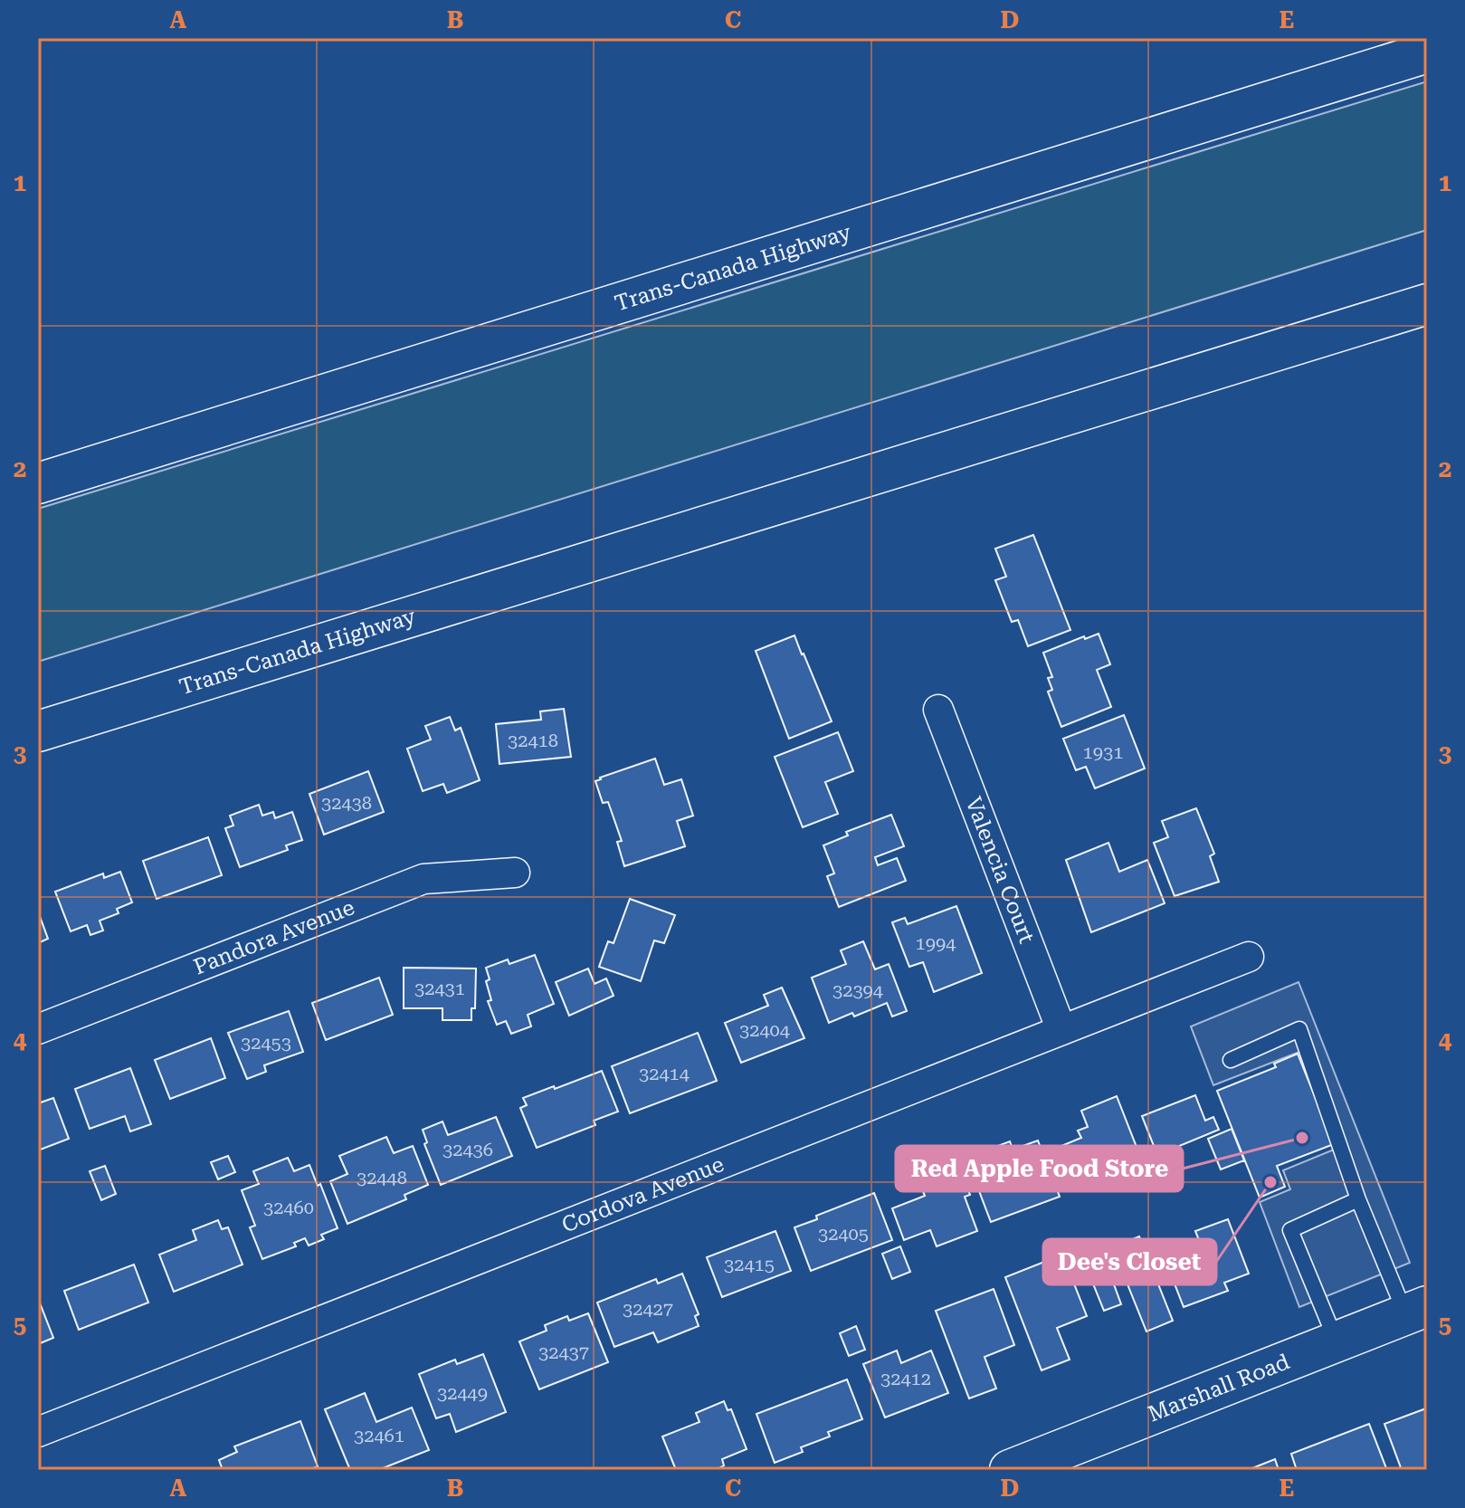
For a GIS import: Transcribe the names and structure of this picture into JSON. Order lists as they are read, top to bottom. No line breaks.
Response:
{"streets":{"main road":["Trans-Canada Highway","Marshall Road"],"street":["Valencia Court","Pandora Avenue","Cordova Avenue"]},"crossings":[["Valencia Court","Cordova Avenue"]],"places":["Red Apple Food Store","Dee's Closet"],"house_numbers":["32418","1931","32438","1994","32431","32394","32404","32453","32414","32436","32448","32460","32405","32415","32427","32437","32412","32449","32461"],"grid":{"columns":["A","B","C","D","E"],"rows":["1","2","3","4","5"]}}
